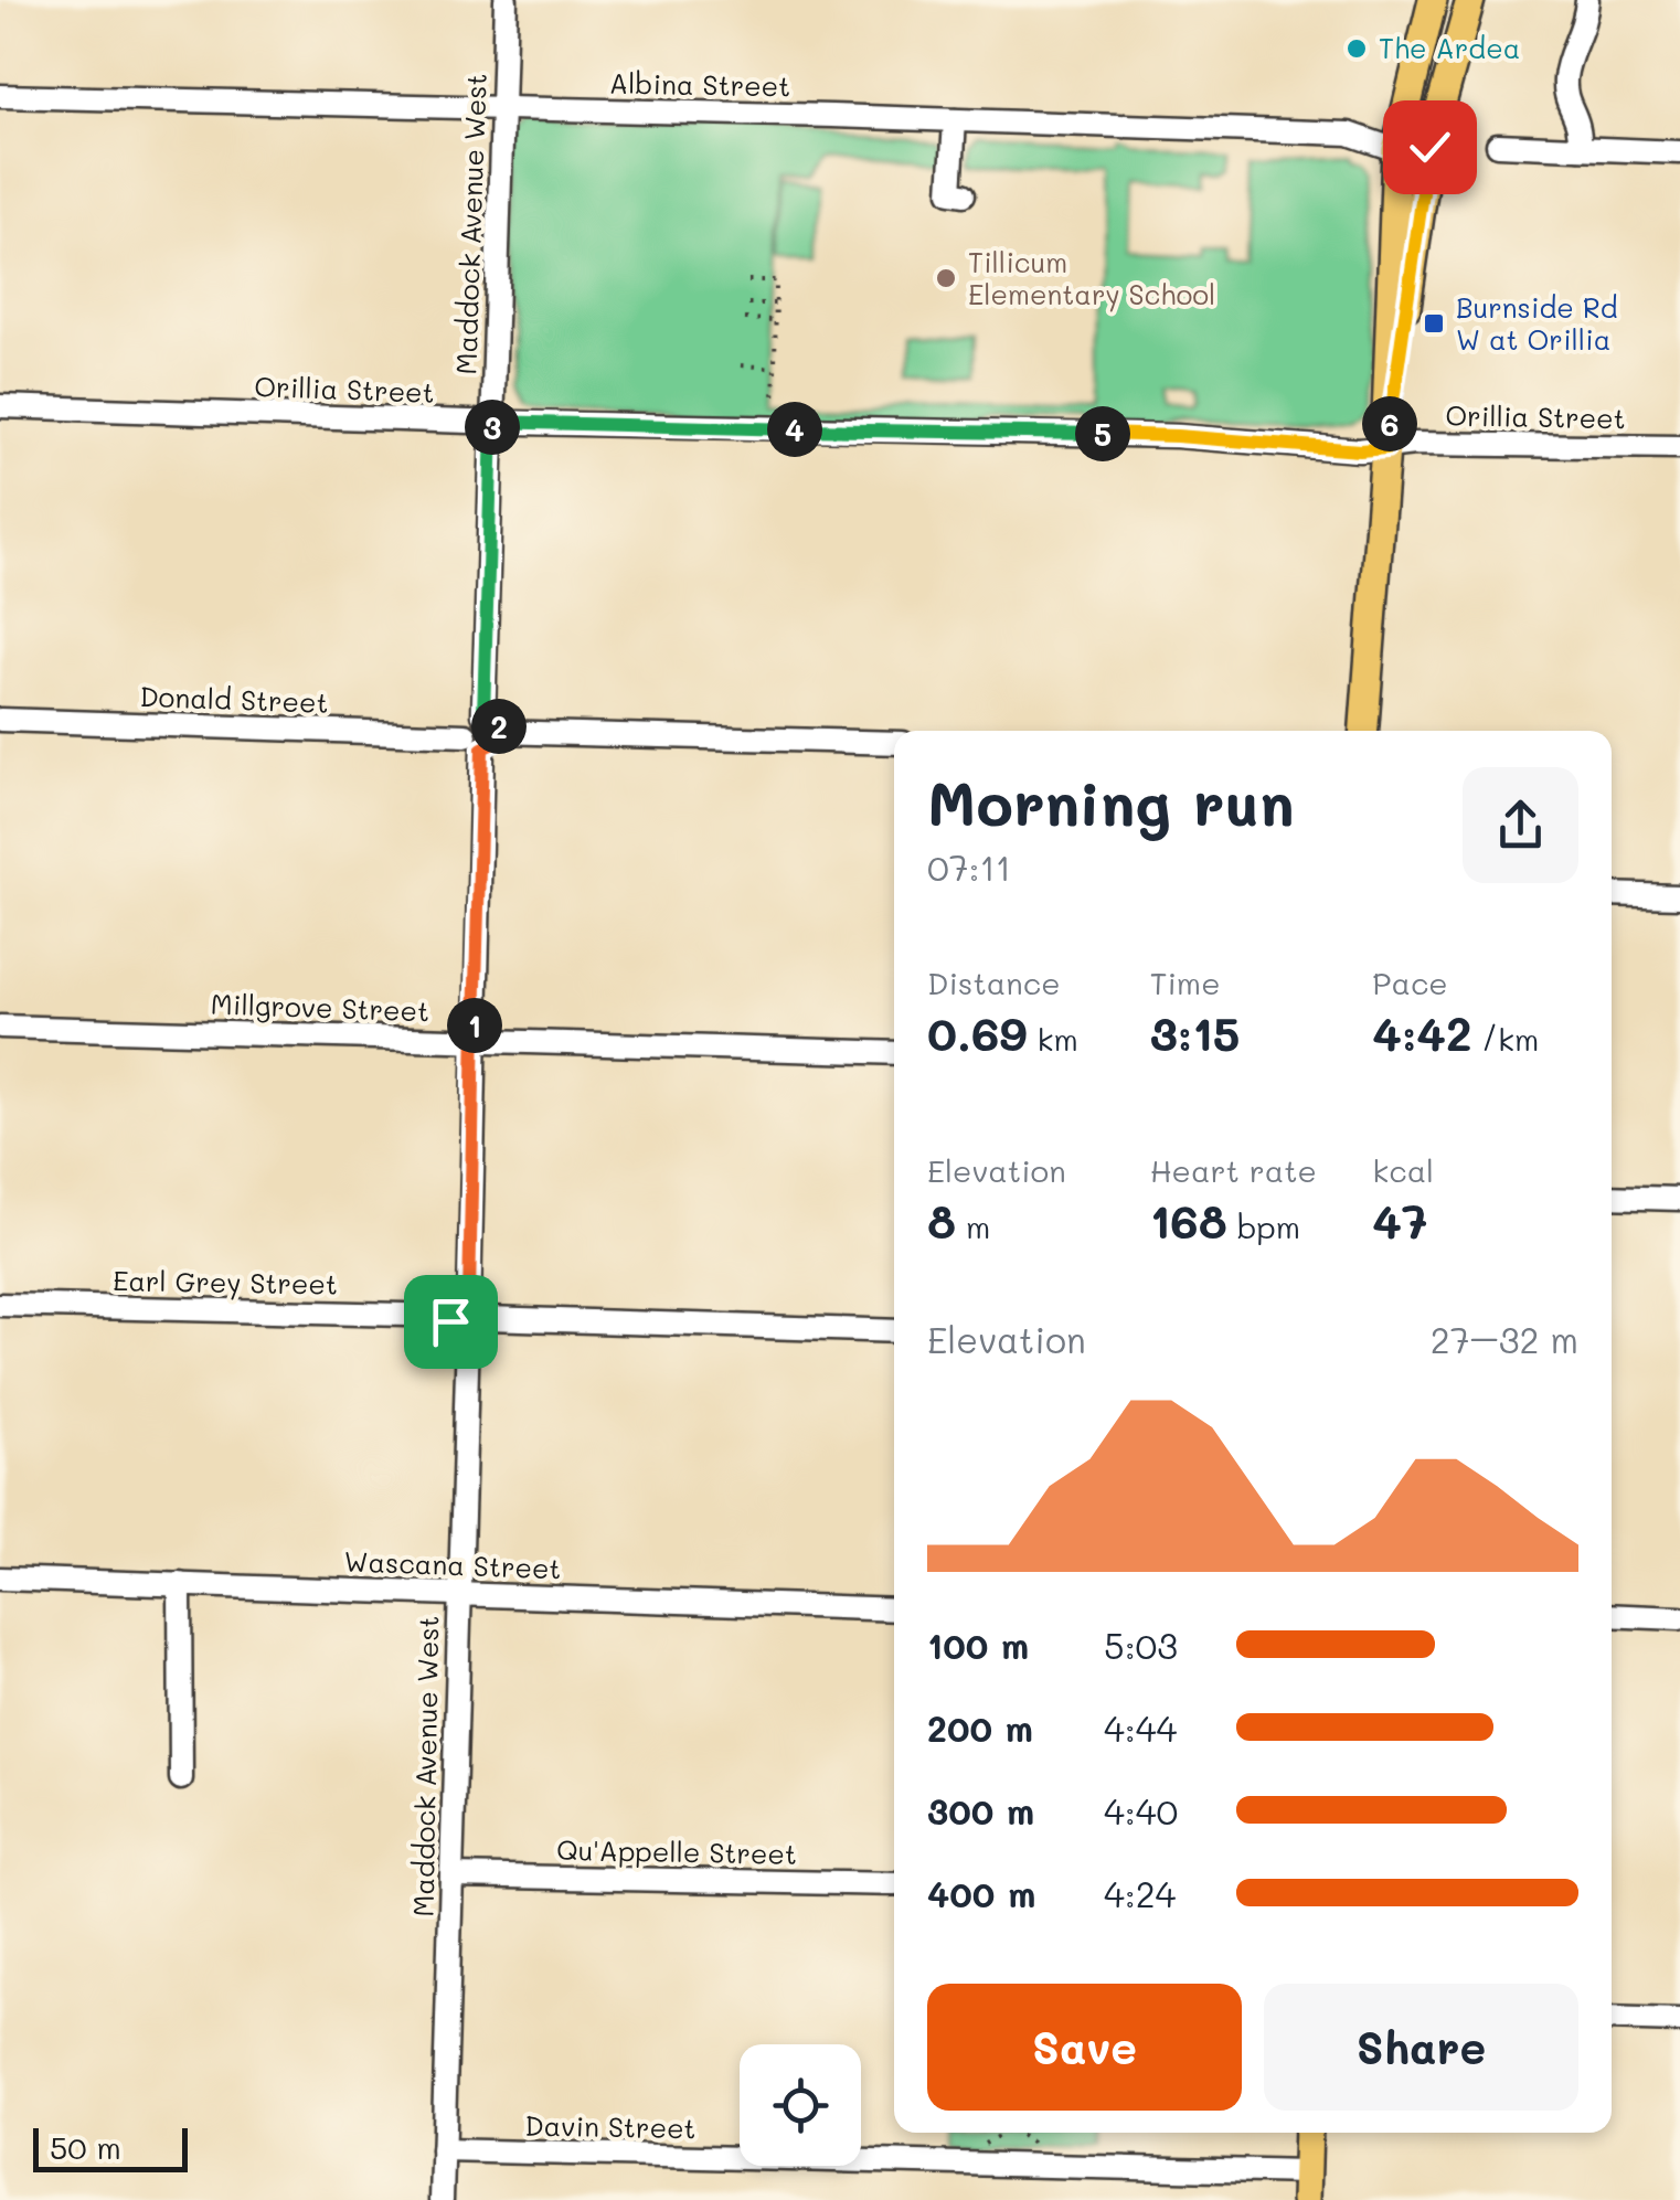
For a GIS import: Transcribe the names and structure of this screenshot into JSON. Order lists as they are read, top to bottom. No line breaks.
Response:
{"streets":{"street":["Albina Street","Maddock Avenue West","Orillia Street","Donald Street","Millgrove Street","Earl Grey Street","Wascana Street","Qu'Appelle Street","Davin Street"]},"crossings":[["Albina Street","Maddock Avenue West"],["Maddock Avenue West","Orillia Street"],["Maddock Avenue West","Donald Street"],["Maddock Avenue West","Millgrove Street"],["Maddock Avenue West","Earl Grey Street"],["Maddock Avenue West","Wascana Street"],["Maddock Avenue West","Qu'Appelle Street"],["Maddock Avenue West","Davin Street"]],"places":{"other":["The Ardea","Tillicum Elementary School"],"transit":["Burnside Rd W at Orillia"]},"scale_bar":"50 m","page":{"pins":["6","3","4","5","2","1"],"heading":["Morning run","07:11"],"stats":[["Distance","0.69 km"],["Time","3:15"],["Pace","4:42 /km"],["Elevation","8 m"],["Heart rate","168 bpm"],["kcal","47"]],"chart":["Elevation","27–32 m"],"list":[{"name":"100 m","note":"5:03"},{"name":"200 m","note":"4:44"},{"name":"300 m","note":"4:40"},{"name":"400 m","note":"4:24"}],"buttons":["Save","Share"],"scale":"50 m"}}
